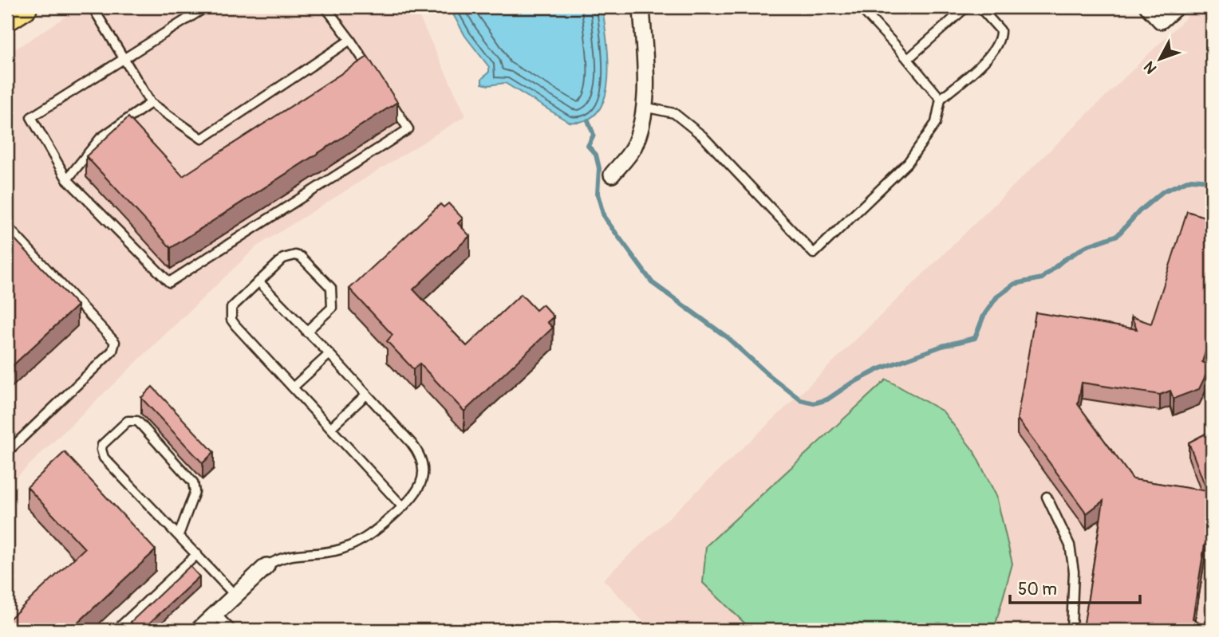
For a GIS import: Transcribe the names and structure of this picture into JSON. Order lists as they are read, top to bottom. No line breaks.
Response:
{"scale_bar":"50 m","north":"bottom left"}
